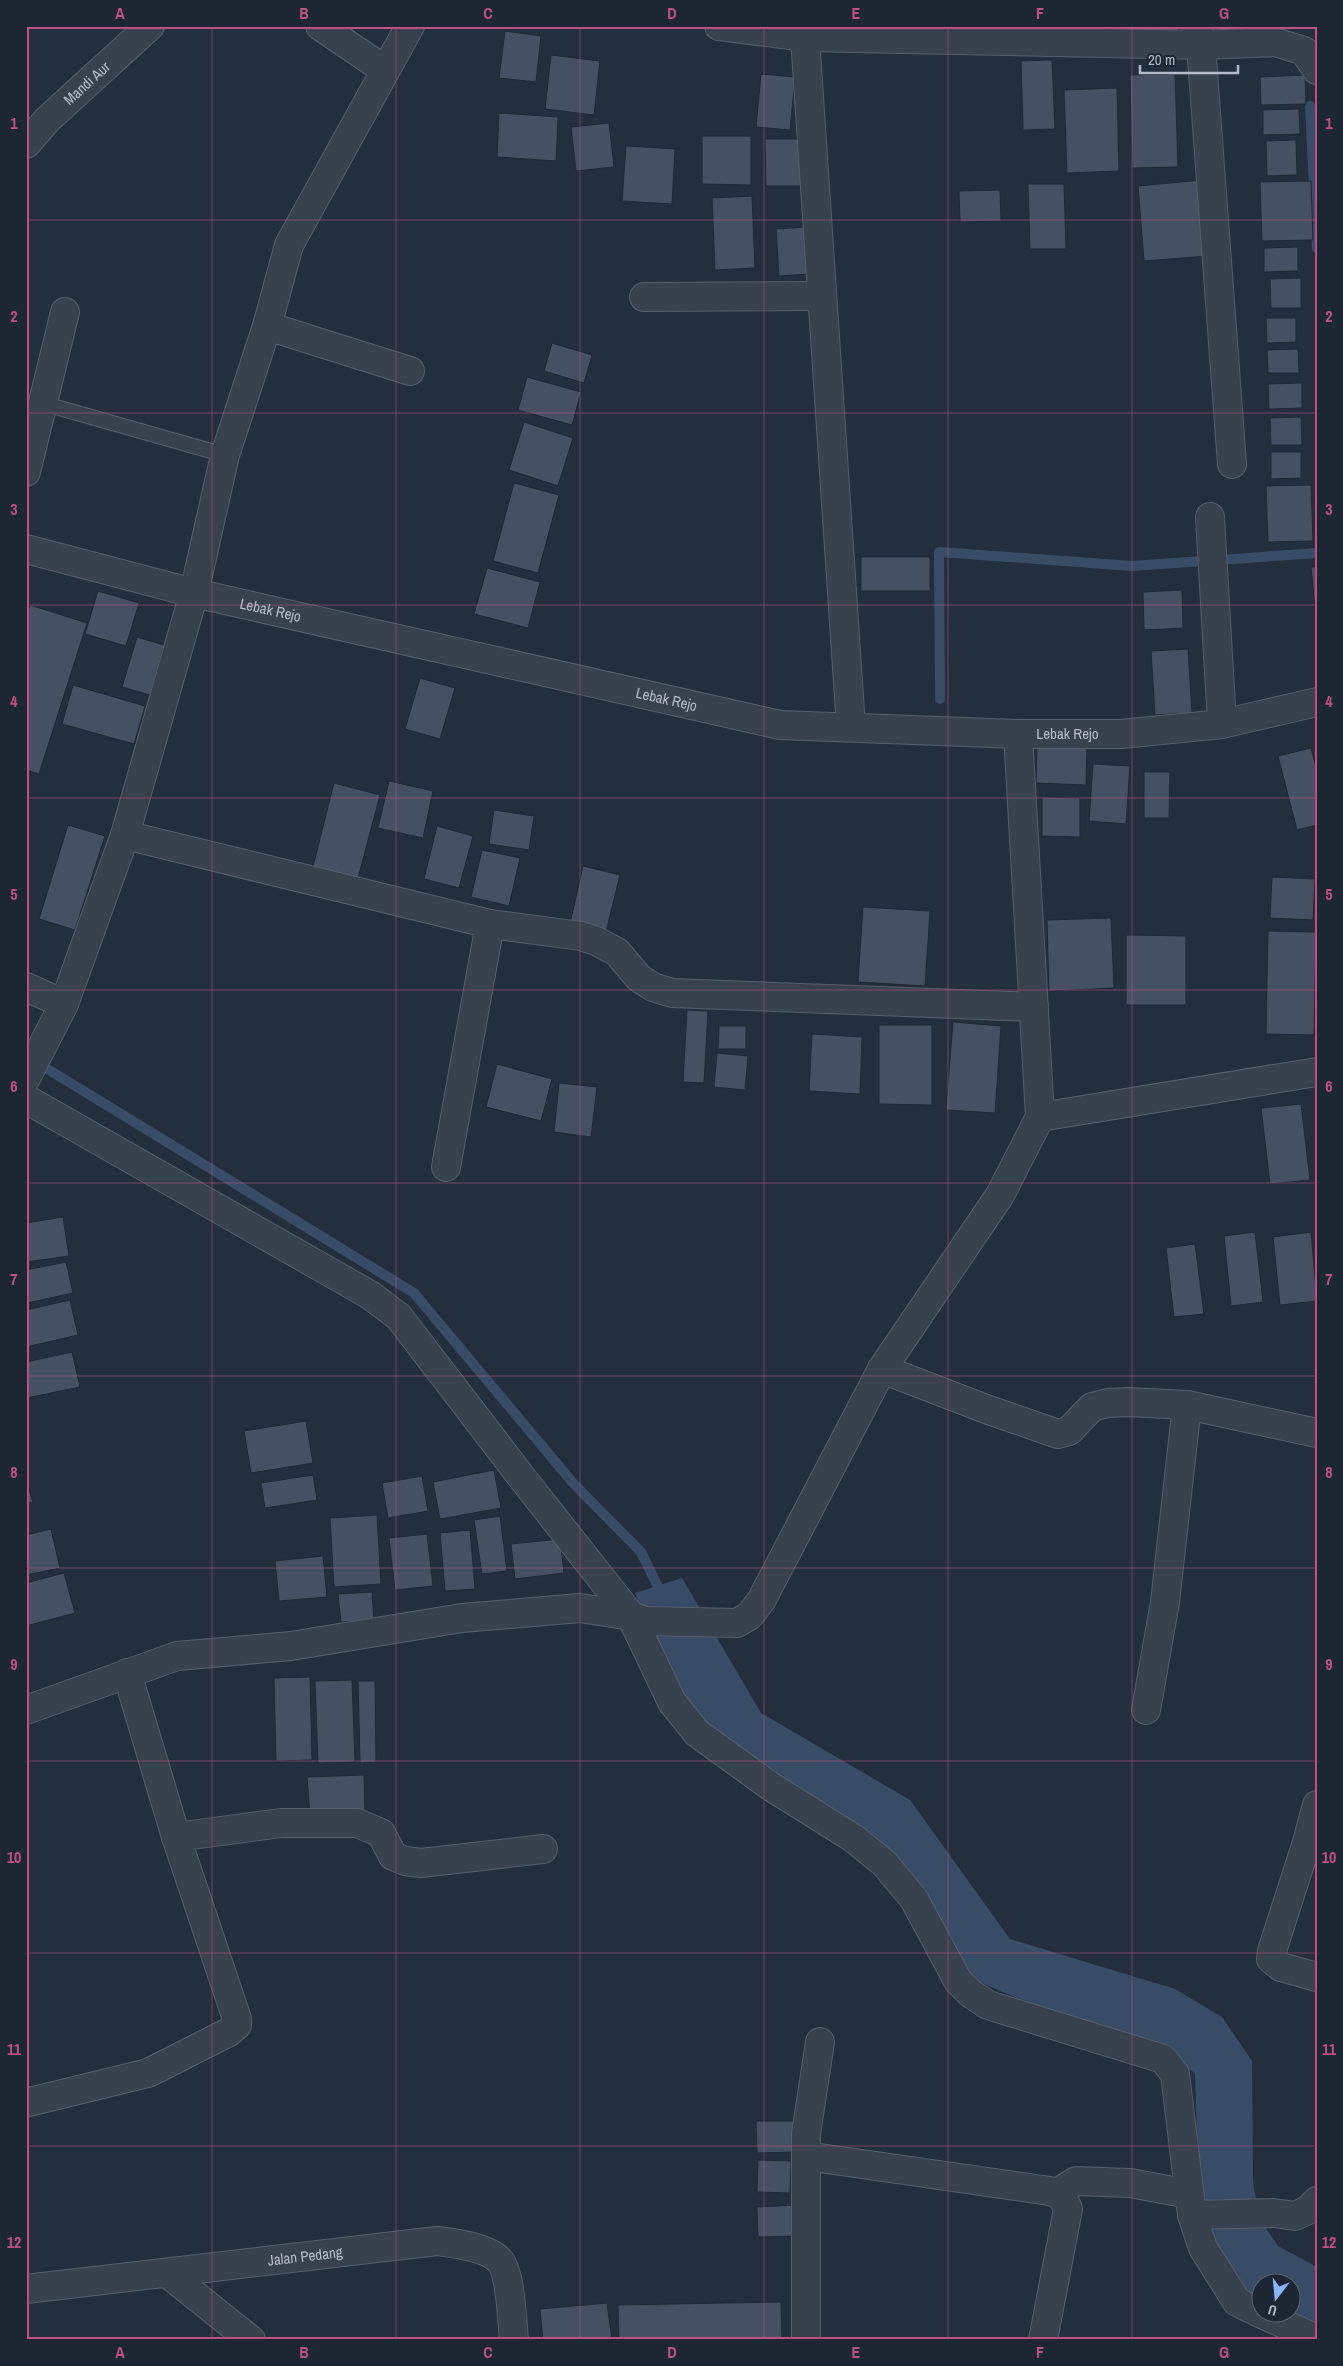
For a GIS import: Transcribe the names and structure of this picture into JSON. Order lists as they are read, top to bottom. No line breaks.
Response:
{"streets":{"street":["Mandi Aur","Lebak Rejo","Jalan Pedang"]},"scale_bar":"20 m","north":"bottom","grid":{"columns":["A","B","C","D","E","F","G"],"rows":["1","2","3","4","5","6","7","8","9","10","11","12"]}}
